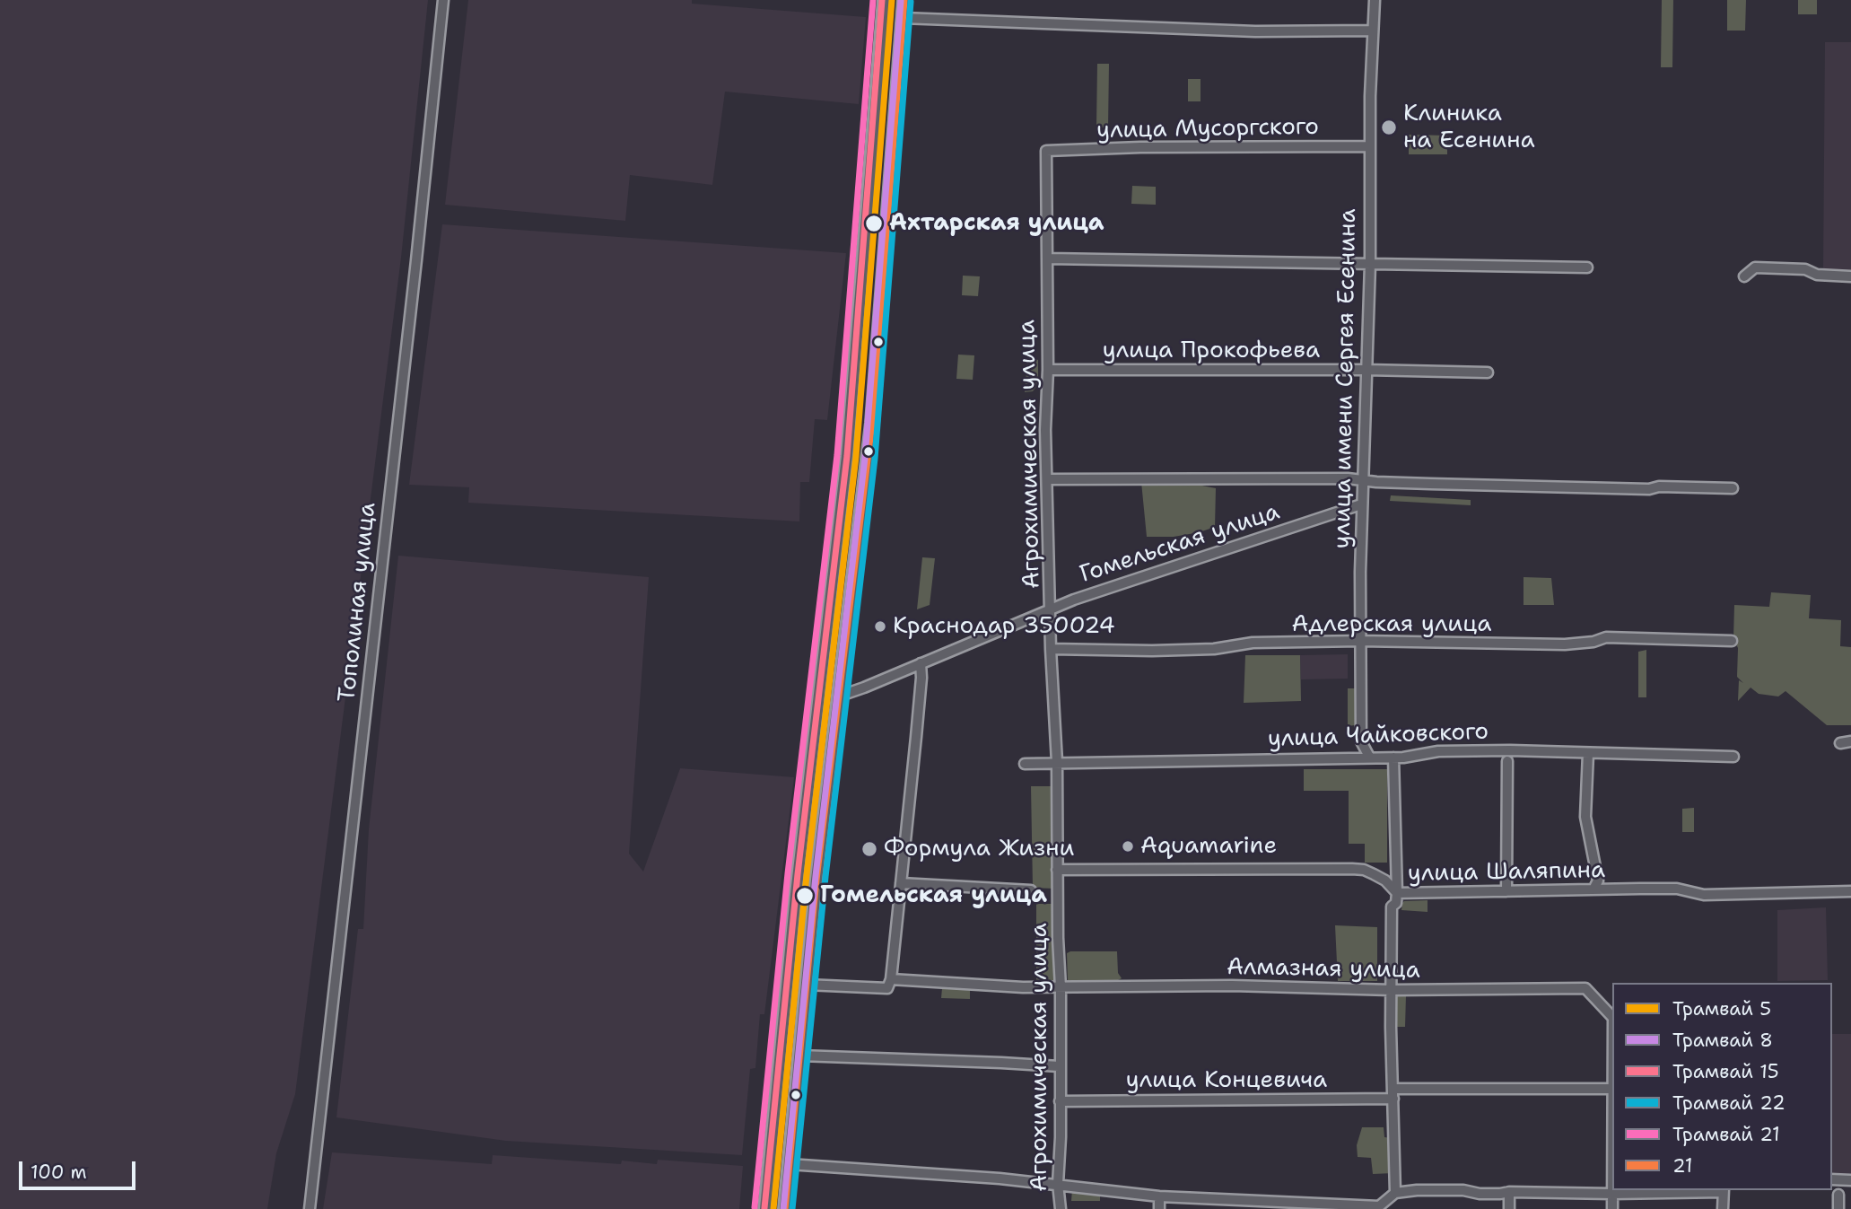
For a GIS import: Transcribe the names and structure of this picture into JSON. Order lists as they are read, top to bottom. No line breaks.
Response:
{"streets":{"street":["улица Мусоргского","улица Прокофьева","улица имени Сергея Есенина","Агрохимическая улица","Гомельская улица","Тополиная улица","Адлерская улица","улица Чайковского","улица Шаляпина","Алмазная улица","улица Концевича"]},"crossings":[["улица Мусоргского","улица имени Сергея Есенина"],["улица Мусоргского","Агрохимическая улица"],["улица Прокофьева","улица имени Сергея Есенина"],["улица Прокофьева","Агрохимическая улица"],["улица имени Сергея Есенина","Гомельская улица"],["улица имени Сергея Есенина","Адлерская улица"],["улица имени Сергея Есенина","улица Чайковского"],["Агрохимическая улица","Гомельская улица"],["Агрохимическая улица","Адлерская улица"],["Агрохимическая улица","улица Чайковского"],["Агрохимическая улица","улица Шаляпина"],["Агрохимическая улица","Алмазная улица"],["Агрохимическая улица","улица Концевича"]],"places":["Клиника на Есенина","Ахтарская улица","Краснодар 350024","Aquamarine","Формула Жизни","Гомельская улица"],"lines":["tram line 5","tram line 15","tram line 21","transit line 21","tram line 8","tram line 22"],"legend":["Трамвай 5","Трамвай 8","Трамвай 15","Трамвай 22","Трамвай 21","21"],"scale_bar":"100 m"}
